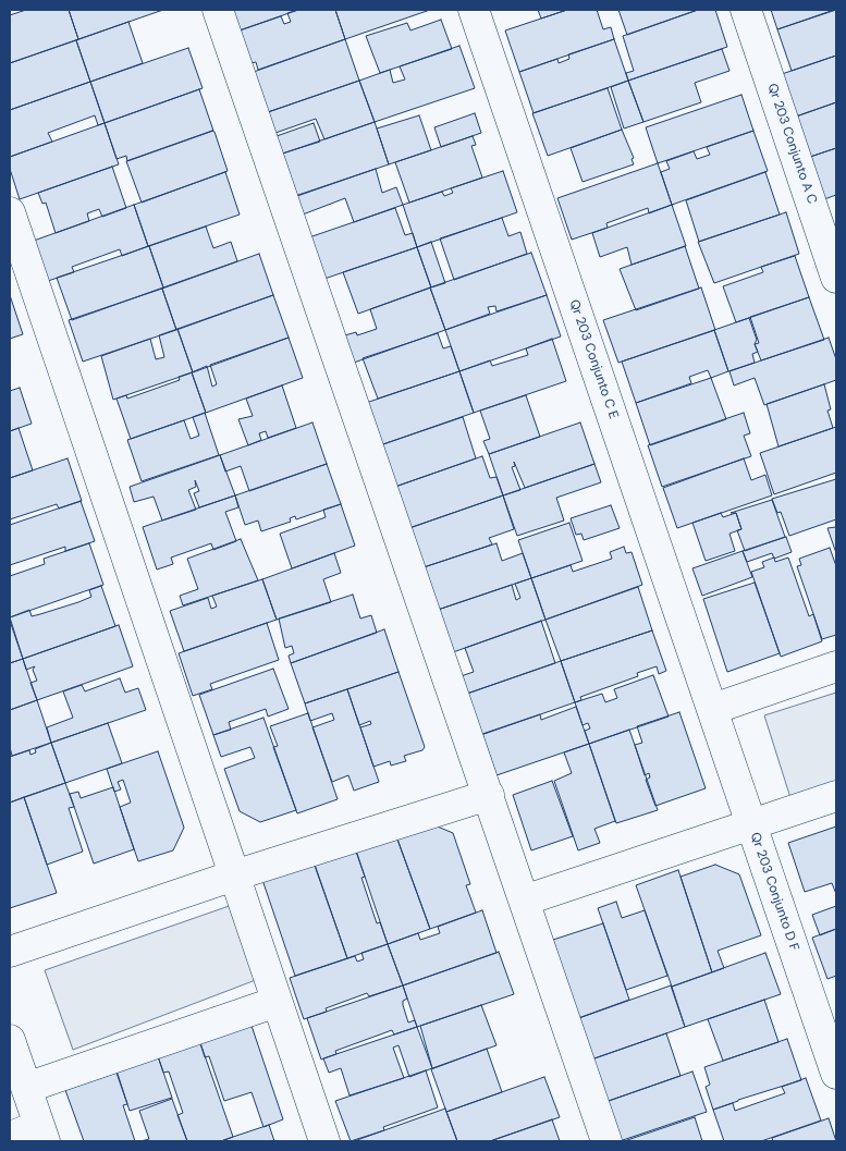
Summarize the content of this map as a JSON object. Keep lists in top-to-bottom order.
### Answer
{
  "streets": {
    "street": ["Qr 203 Conjunto A C", "Qr 203 Conjunto C E", "Qr 203 Conjunto D F"]
  },
  "crossings": [
    ["Qr 203 Conjunto C E", "Qr 203 Conjunto D F"]
  ]
}
